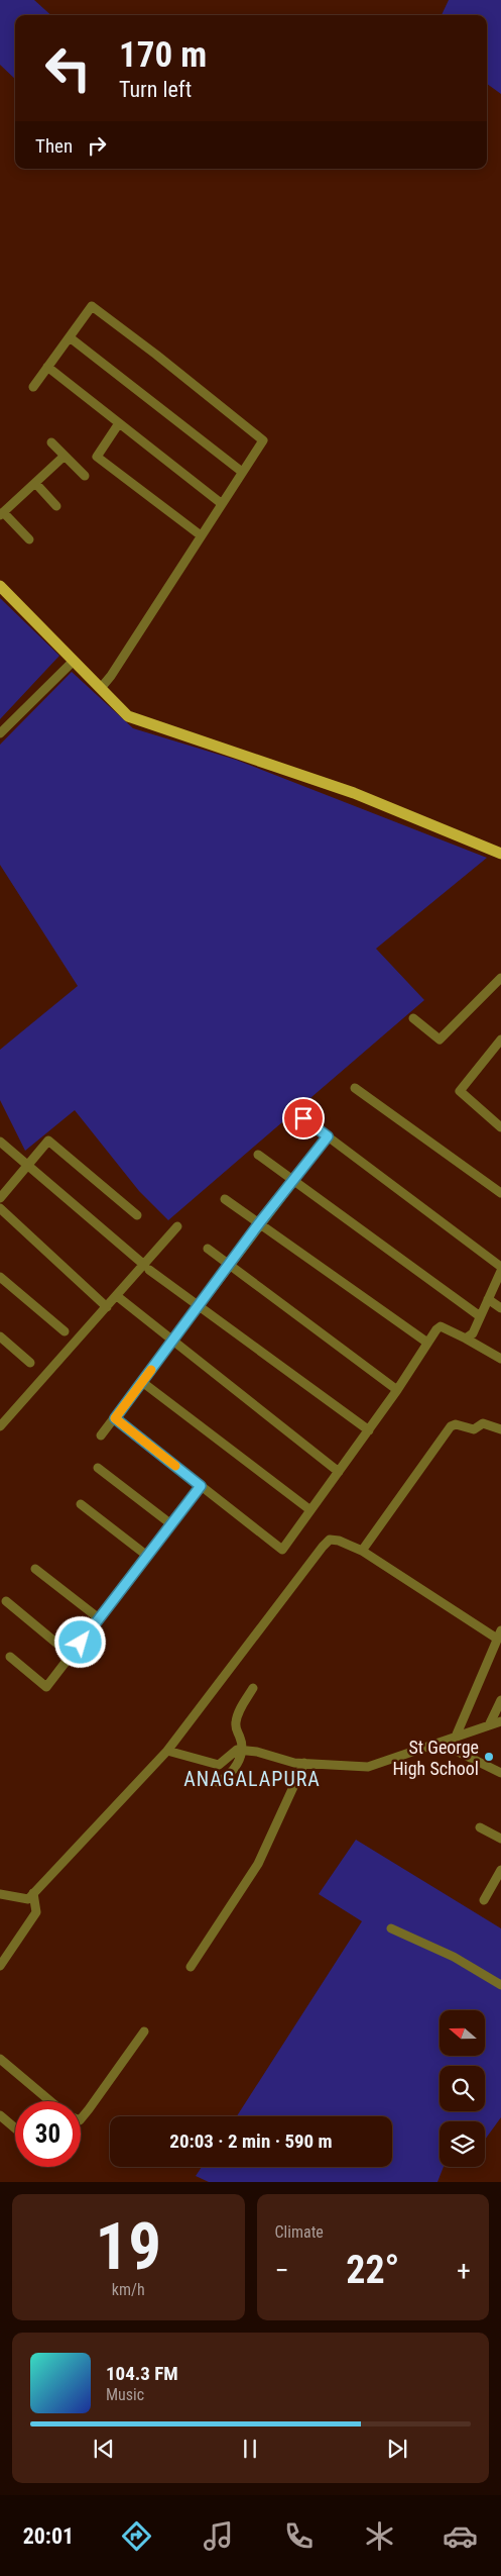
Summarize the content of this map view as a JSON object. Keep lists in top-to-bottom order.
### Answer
{
  "districts": ["ANAGALAPURA"],
  "places": ["St George High School"],
  "north": "left",
  "page": {
    "turn": ["170 m", "Turn left"],
    "then": "Then",
    "limit": "30",
    "trip": "20:03 · 2 min · 590 m",
    "tile": [
      ["19", "km/h"],
      "Climate"
    ],
    "heat": ["−", "22°", "+"],
    "song": ["104.3 FM", "Music"],
    "tabs": "20:01"
  }
}
